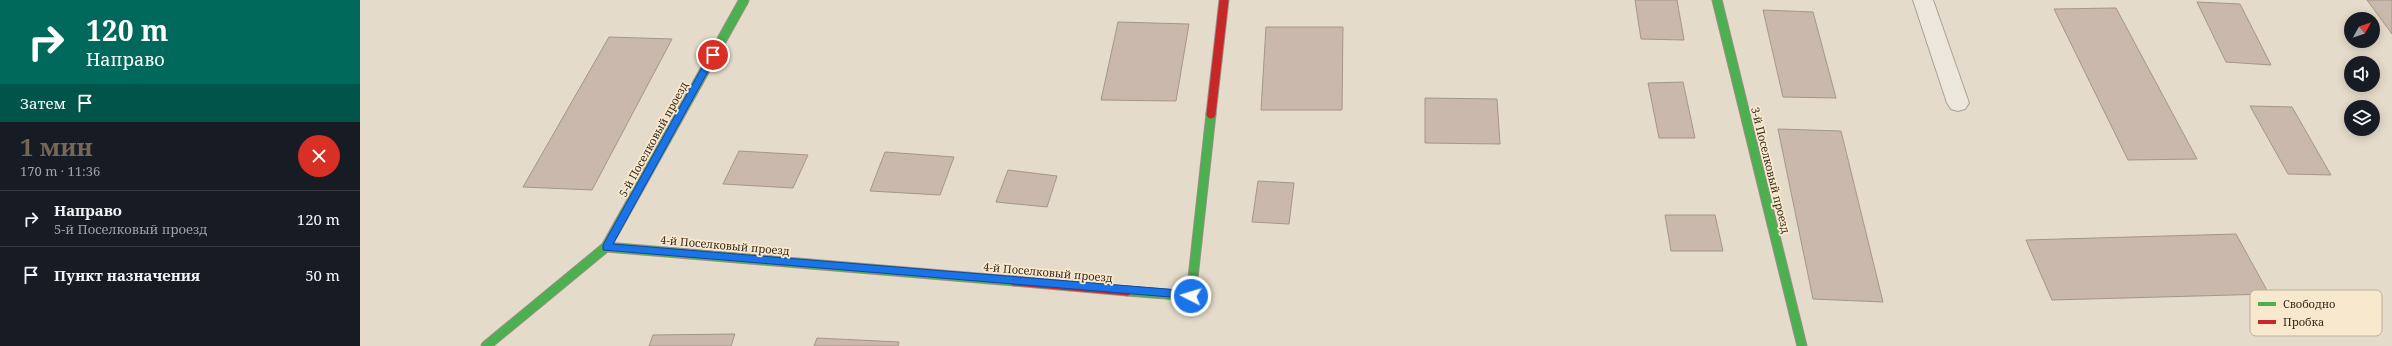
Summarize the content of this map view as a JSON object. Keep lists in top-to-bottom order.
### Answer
{
  "streets": {
    "street": ["5-й Поселковый проезд", "3-й Поселковый проезд", "4-й Поселковый проезд"]
  },
  "crossings": [
    ["5-й Поселковый проезд", "4-й Поселковый проезд"]
  ],
  "legend": ["Свободно", "Пробка"],
  "north": "top right",
  "page": {
    "turn": ["120 m", "Направо"],
    "then": "Затем",
    "heading": ["1 мин", "170 m · 11:36"],
    "list": [
      {
        "name": "Направо",
        "note": "5-й Поселковый проезд",
        "value": "120 m"
      },
      {
        "name": "Пункт назначения",
        "value": "50 m"
      }
    ]
  }
}
